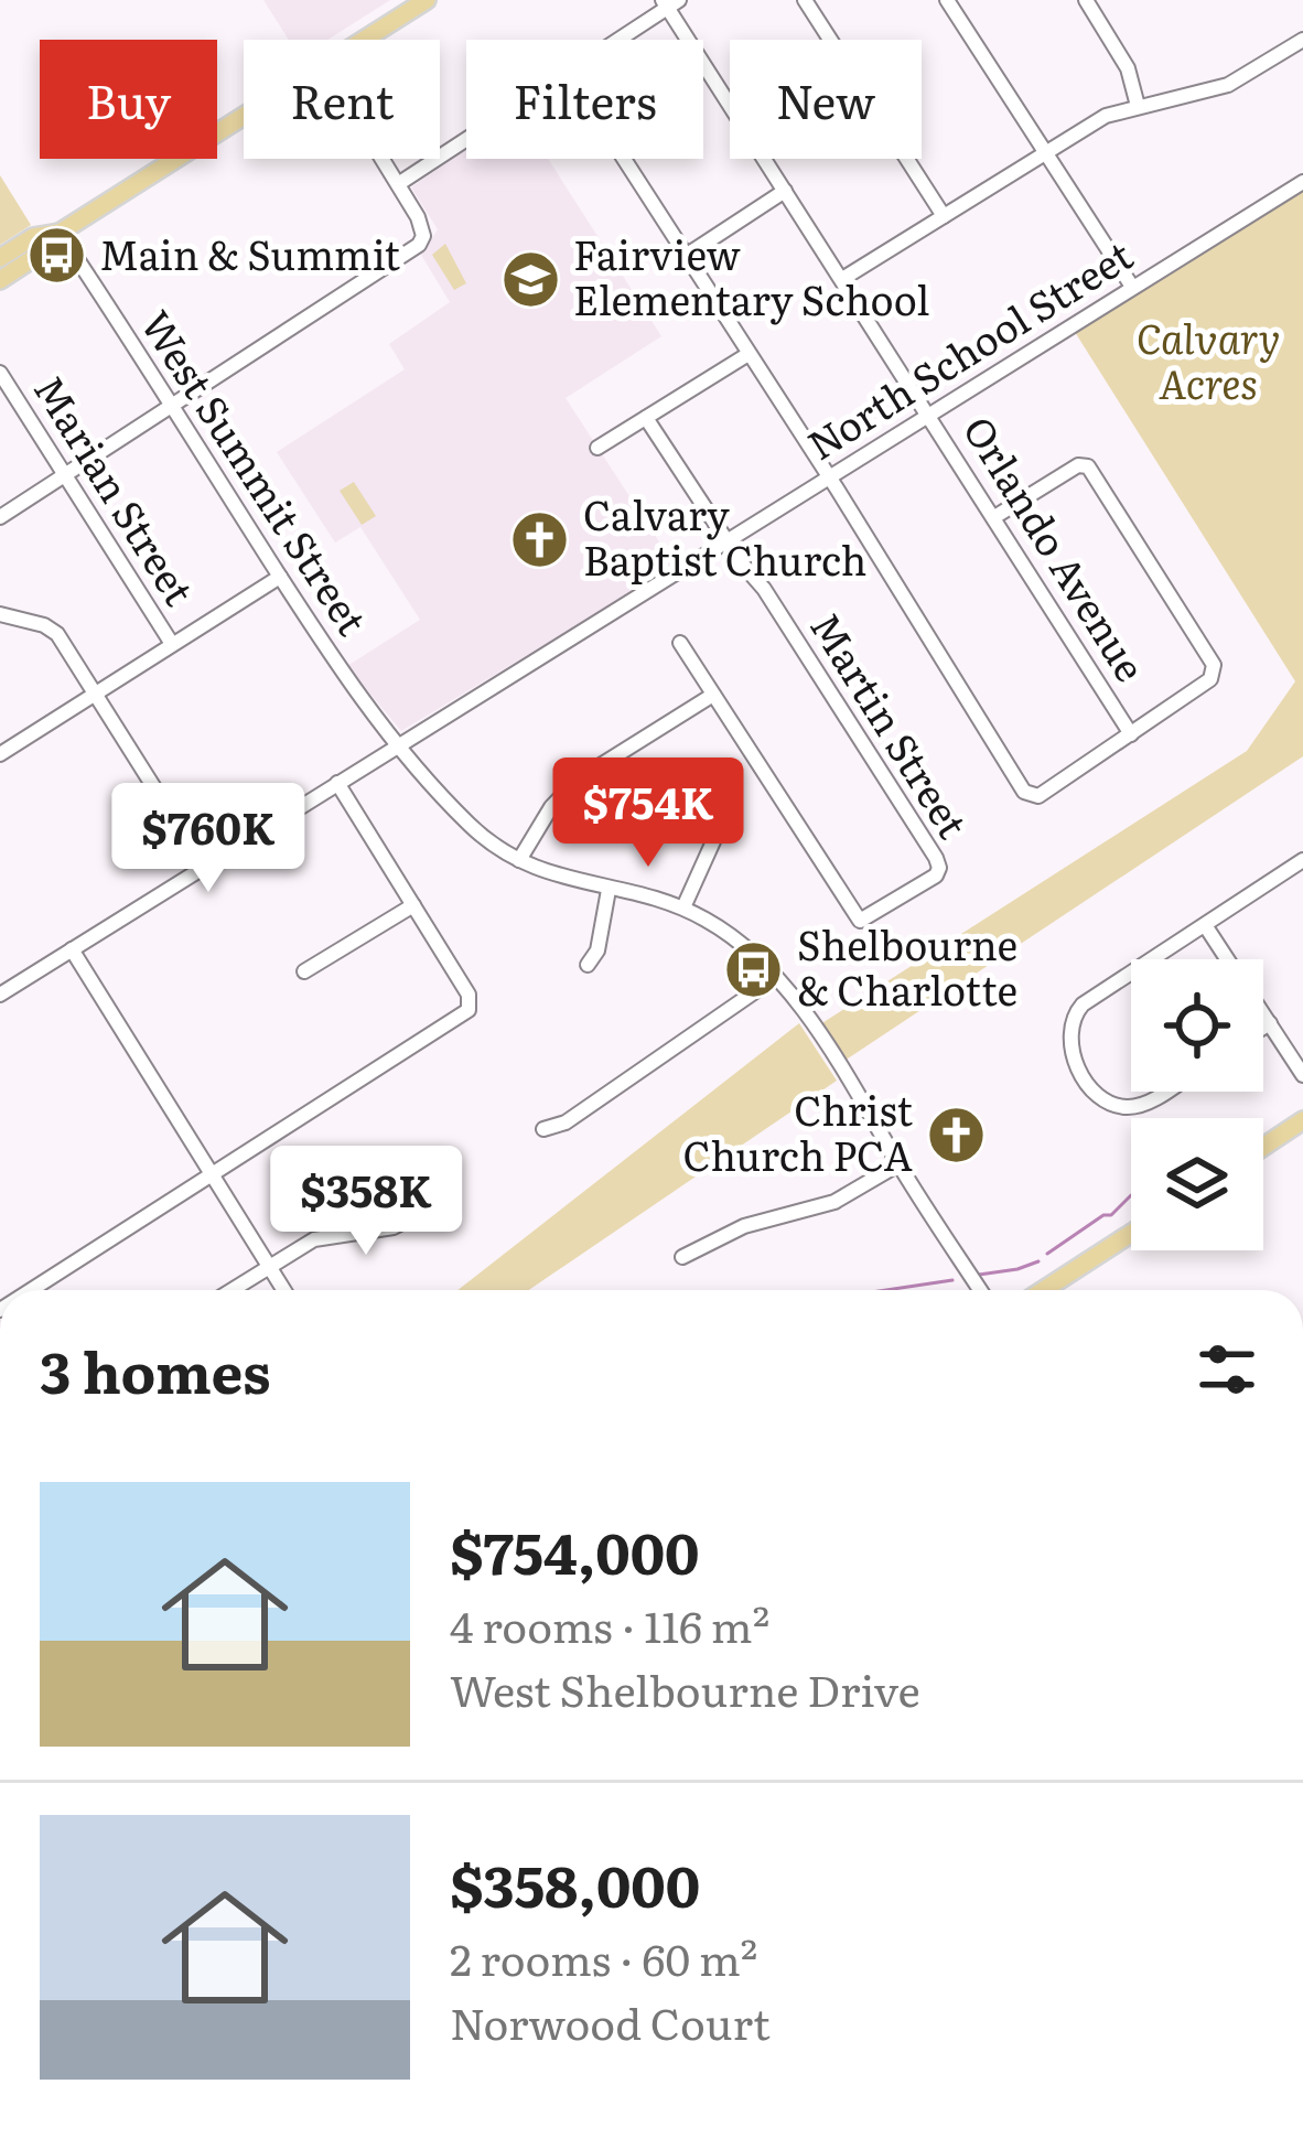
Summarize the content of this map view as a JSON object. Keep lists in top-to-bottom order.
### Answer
{
  "streets": {
    "street": [
      "North School Street",
      "West Summit Street",
      "Marian Street",
      "Orlando Avenue",
      "Martin Street"
    ]
  },
  "crossings": [
    ["North School Street", "West Summit Street"],
    ["North School Street", "Orlando Avenue"],
    ["North School Street", "Martin Street"]
  ],
  "parks": ["Calvary Acres"],
  "places": {
    "bus stop": ["Main & Summit", "Shelbourne & Charlotte"],
    "school or university": ["Fairview Elementary School"],
    "church": ["Calvary Baptist Church", "Christ Church PCA"]
  },
  "page": {
    "chip": [
      "Buy",
      "Rent",
      "Filters",
      "New"
    ],
    "price": ["$754K", "$760K", "$358K"],
    "heading": "3 homes",
    "list": [
      {
        "name": "$754,000",
        "note": "4 rooms · 116 m² · West Shelbourne Drive"
      },
      {
        "name": "$358,000",
        "note": "2 rooms · 60 m² · Norwood Court"
      }
    ]
  }
}
